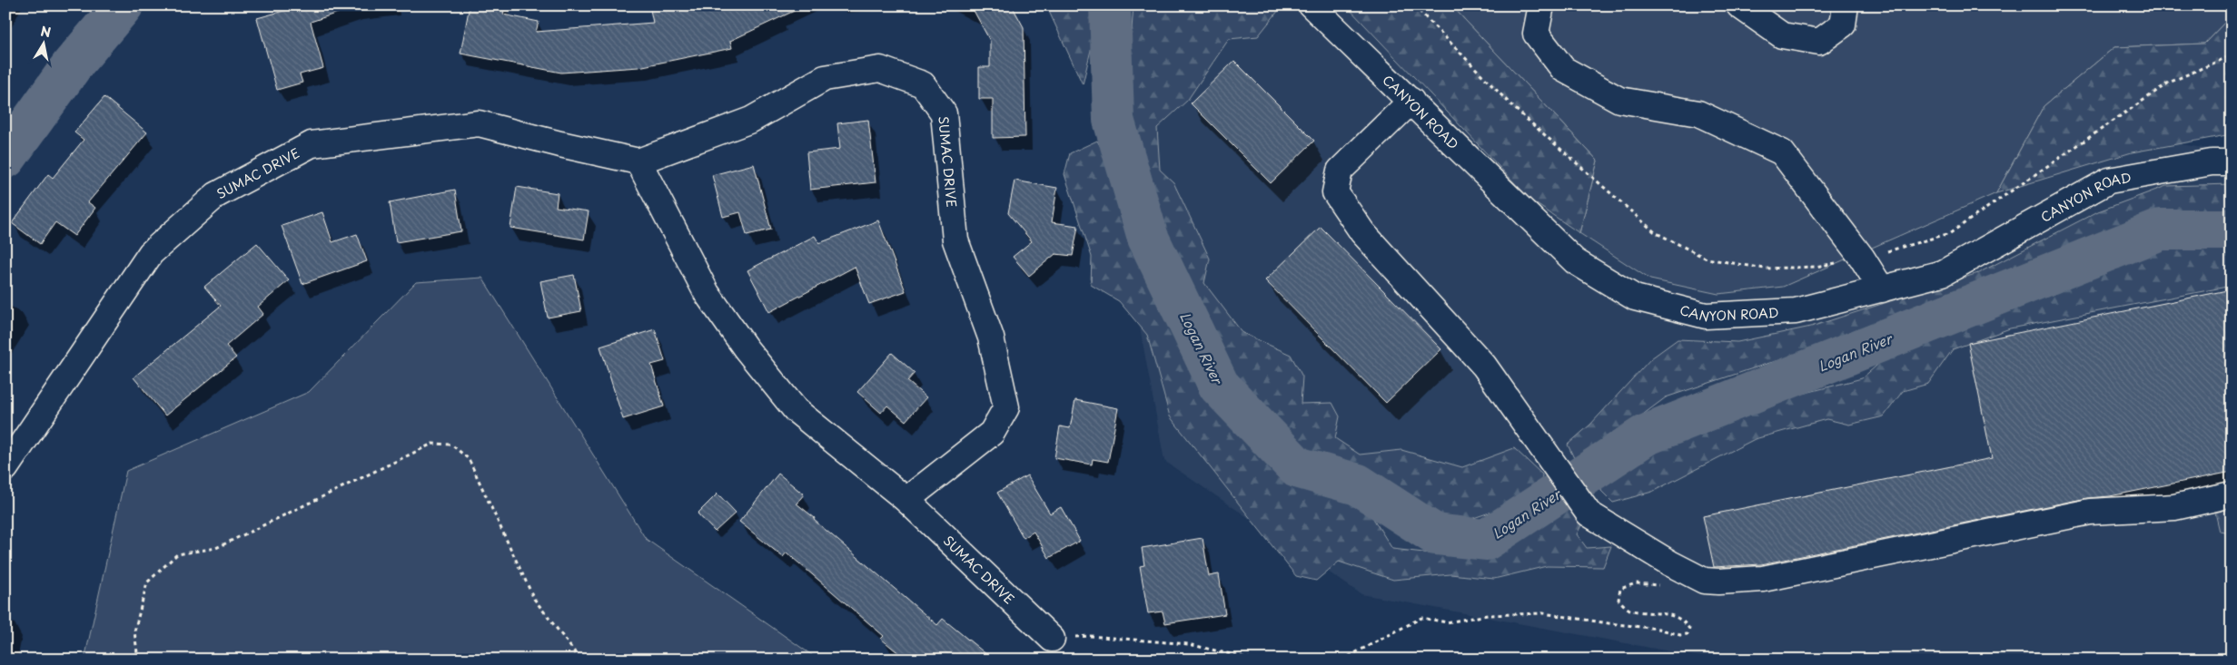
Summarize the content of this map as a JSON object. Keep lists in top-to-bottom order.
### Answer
{
  "streets": {
    "street": ["CANYON ROAD", "SUMAC DRIVE"]
  },
  "water": ["Logan River"],
  "north": "top"
}
